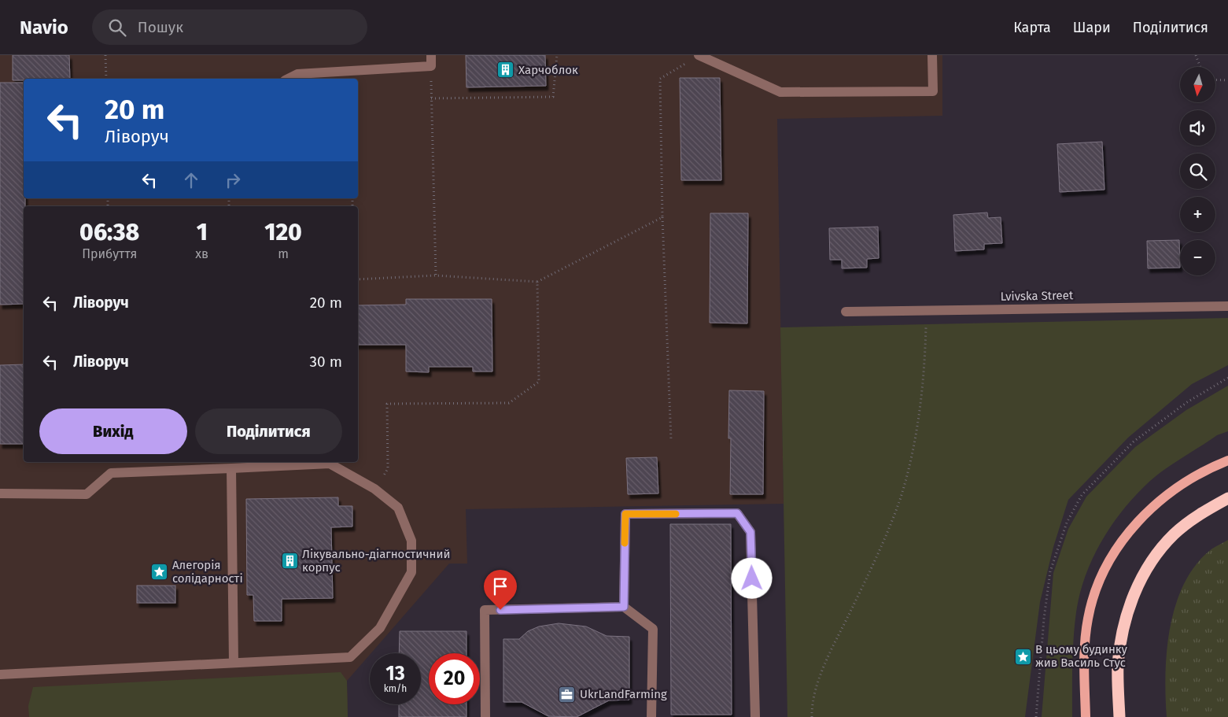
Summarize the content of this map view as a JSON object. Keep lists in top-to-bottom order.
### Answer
{
  "streets": {
    "lane": ["Lvivska Street"]
  },
  "places": {
    "building": ["Харчоблок", "Лікувально-діагностичний корпус"],
    "place": ["Алегорія солідарності", "В цьому будинку жив Василь Стус"],
    "office": ["UkrLandFarming"]
  },
  "north": "bottom",
  "page": {
    "header": "Navio",
    "search": "Пошук",
    "nav": ["Карта", "Шари", "Поділитися"],
    "map_buttons": ["+", "−"],
    "turn": ["20 m", "Ліворуч"],
    "eta": [
      "06:38",
      "Прибуття",
      "1",
      "хв",
      "120",
      "m"
    ],
    "list": [
      {
        "name": "Ліворуч",
        "value": "20 m"
      },
      {
        "name": "Ліворуч",
        "value": "30 m"
      }
    ],
    "buttons": ["Вихід", "Поділитися"],
    "speed": "13 km/h",
    "limit": "20"
  }
}
